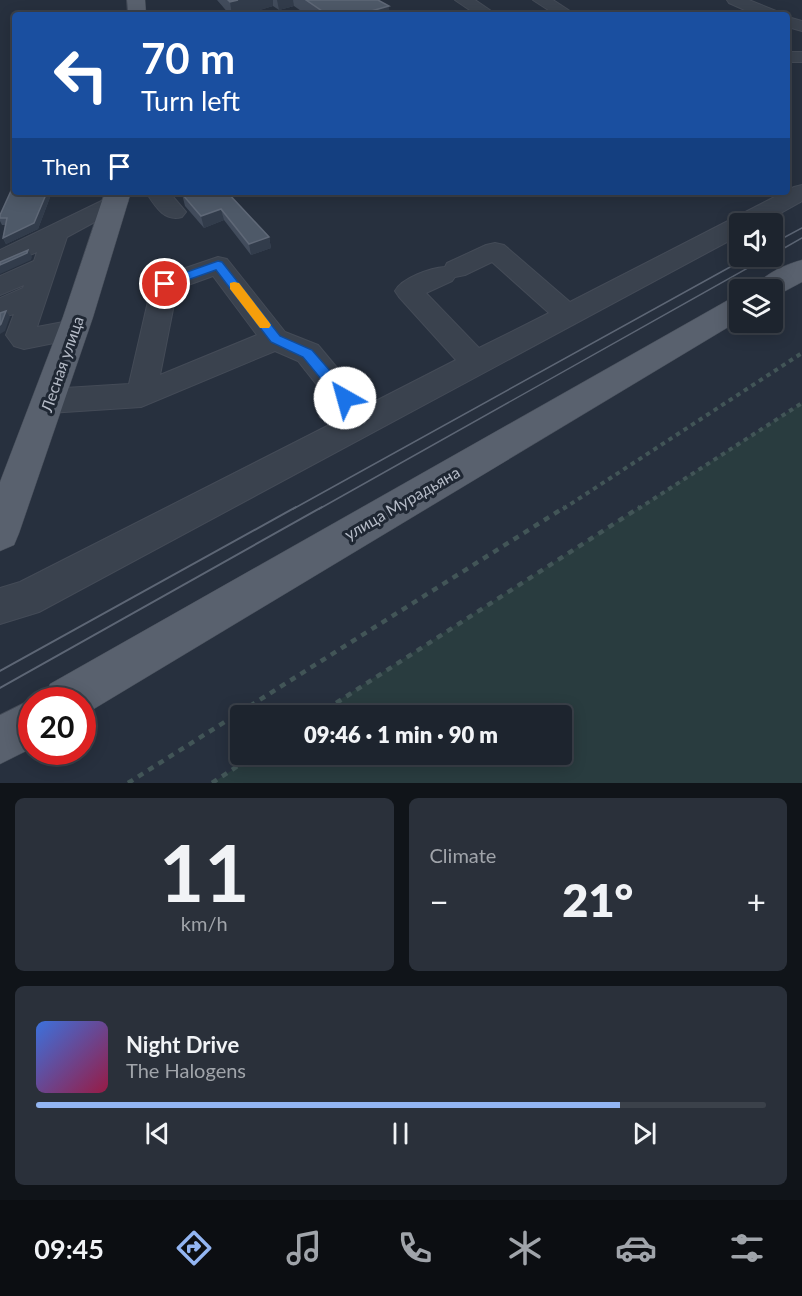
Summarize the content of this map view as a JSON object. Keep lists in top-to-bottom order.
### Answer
{
  "streets": {
    "main road": ["Лесная улица", "улица Мурадьяна"]
  },
  "page": {
    "turn": ["70 m", "Turn left"],
    "then": "Then",
    "limit": "20",
    "trip": "09:46 · 1 min · 90 m",
    "tile": [
      ["11", "km/h"],
      "Climate"
    ],
    "heat": ["−", "21°", "+"],
    "song": ["Night Drive", "The Halogens"],
    "tabs": "09:45"
  }
}
